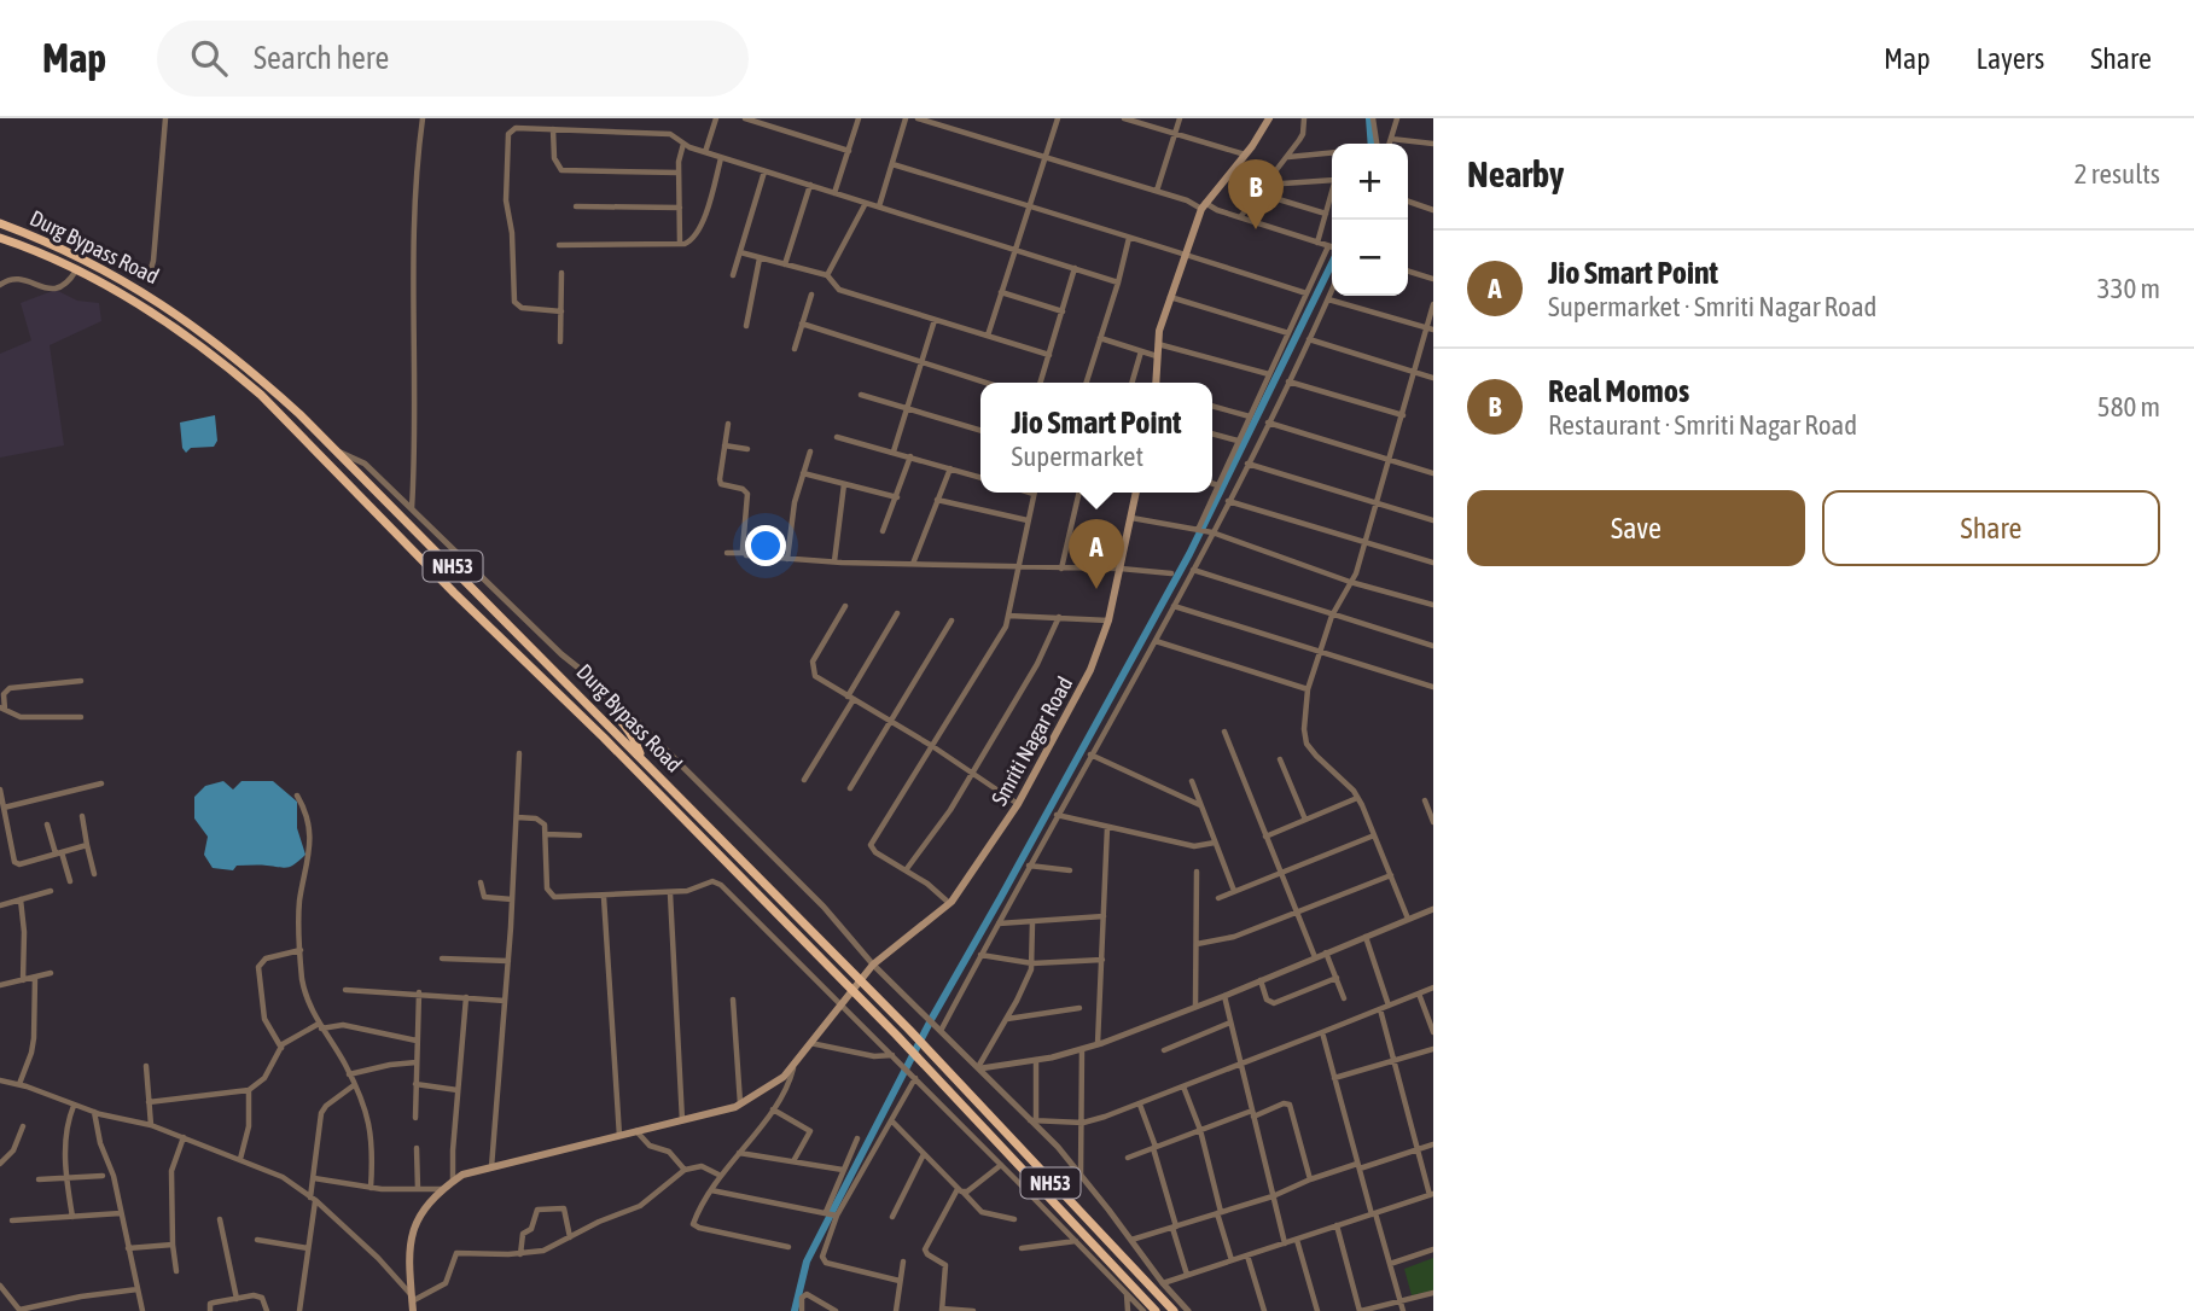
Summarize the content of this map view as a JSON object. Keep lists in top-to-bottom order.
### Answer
{
  "streets": {
    "highway": ["Durg Bypass Road", "NH53"],
    "main road": ["Smriti Nagar Road"]
  },
  "page": {
    "header": "Map",
    "search": "Search here",
    "nav": ["Map", "Layers", "Share"],
    "heading": ["Nearby", "2 results"],
    "map_buttons": ["+", "−"],
    "pins": ["B", "A"],
    "list": [
      {
        "mark": "A",
        "name": "Jio Smart Point",
        "note": "Supermarket · Smriti Nagar Road",
        "value": "330 m"
      },
      {
        "mark": "B",
        "name": "Real Momos",
        "note": "Restaurant · Smriti Nagar Road",
        "value": "580 m"
      }
    ],
    "popup": ["Jio Smart Point", "Supermarket"],
    "buttons": ["Save", "Share"]
  }
}
